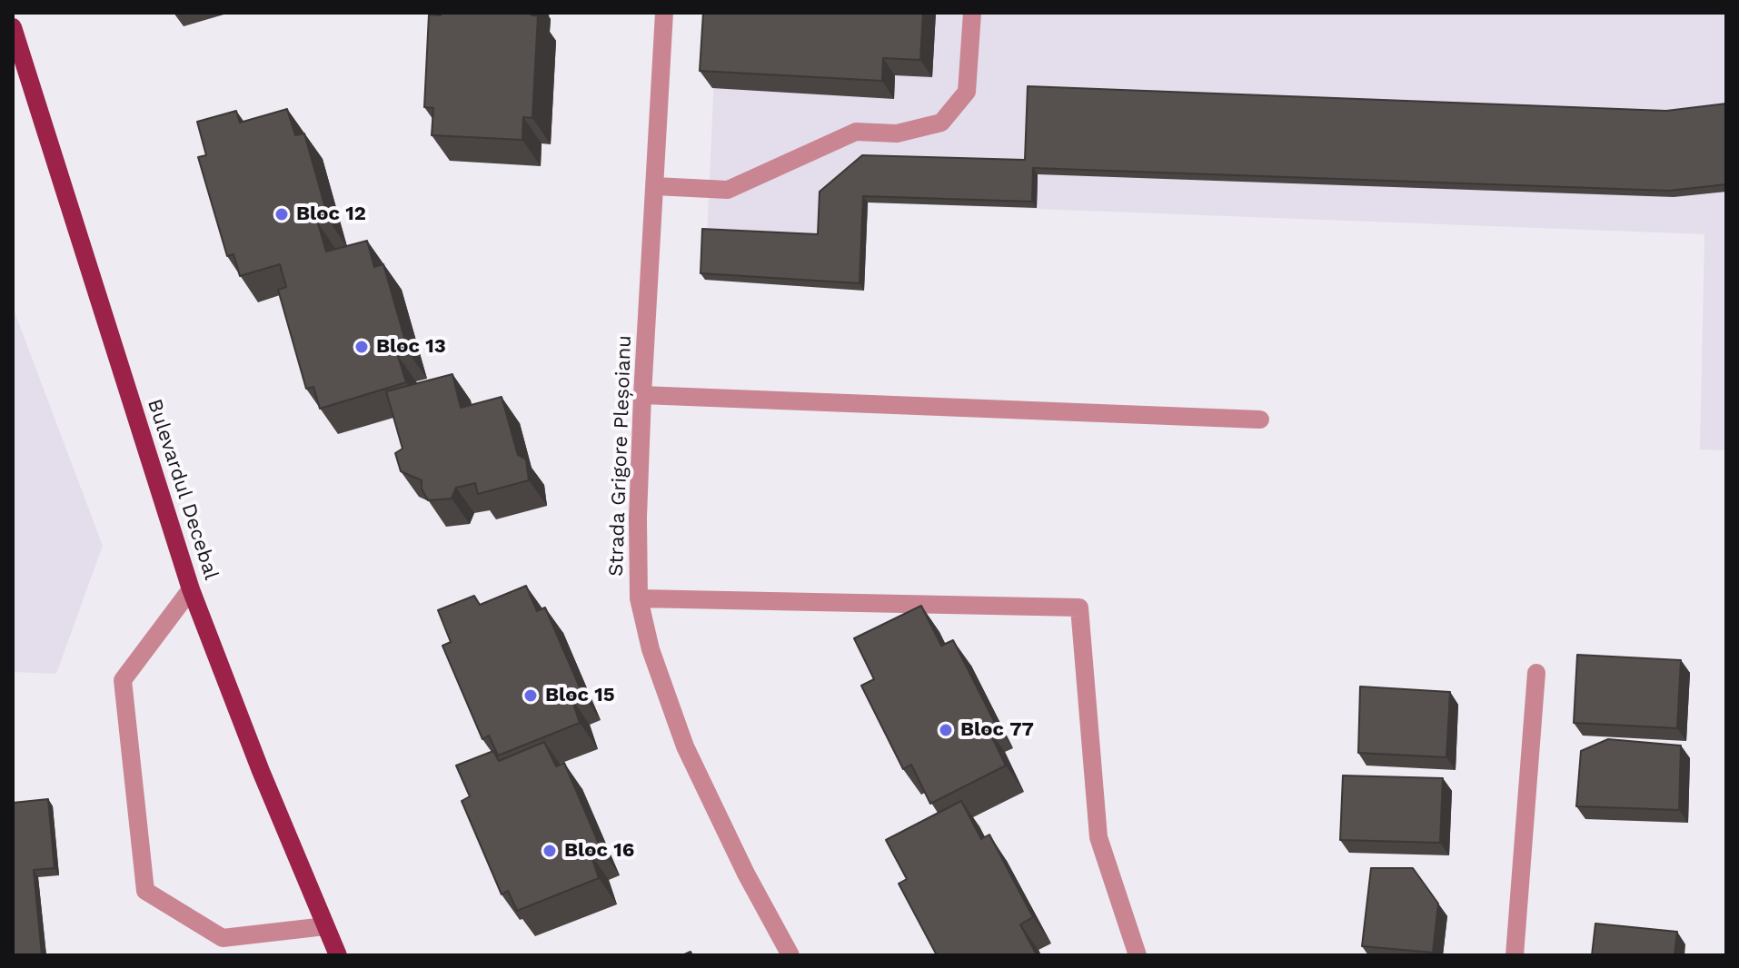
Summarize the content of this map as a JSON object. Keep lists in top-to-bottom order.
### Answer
{
  "streets": {
    "main road": ["Bulevardul Decebal"],
    "street": ["Strada Grigore Pleșoianu"]
  },
  "places": [
    "Bloc 12",
    "Bloc 13",
    "Bloc 15",
    "Bloc 77",
    "Bloc 16"
  ]
}
